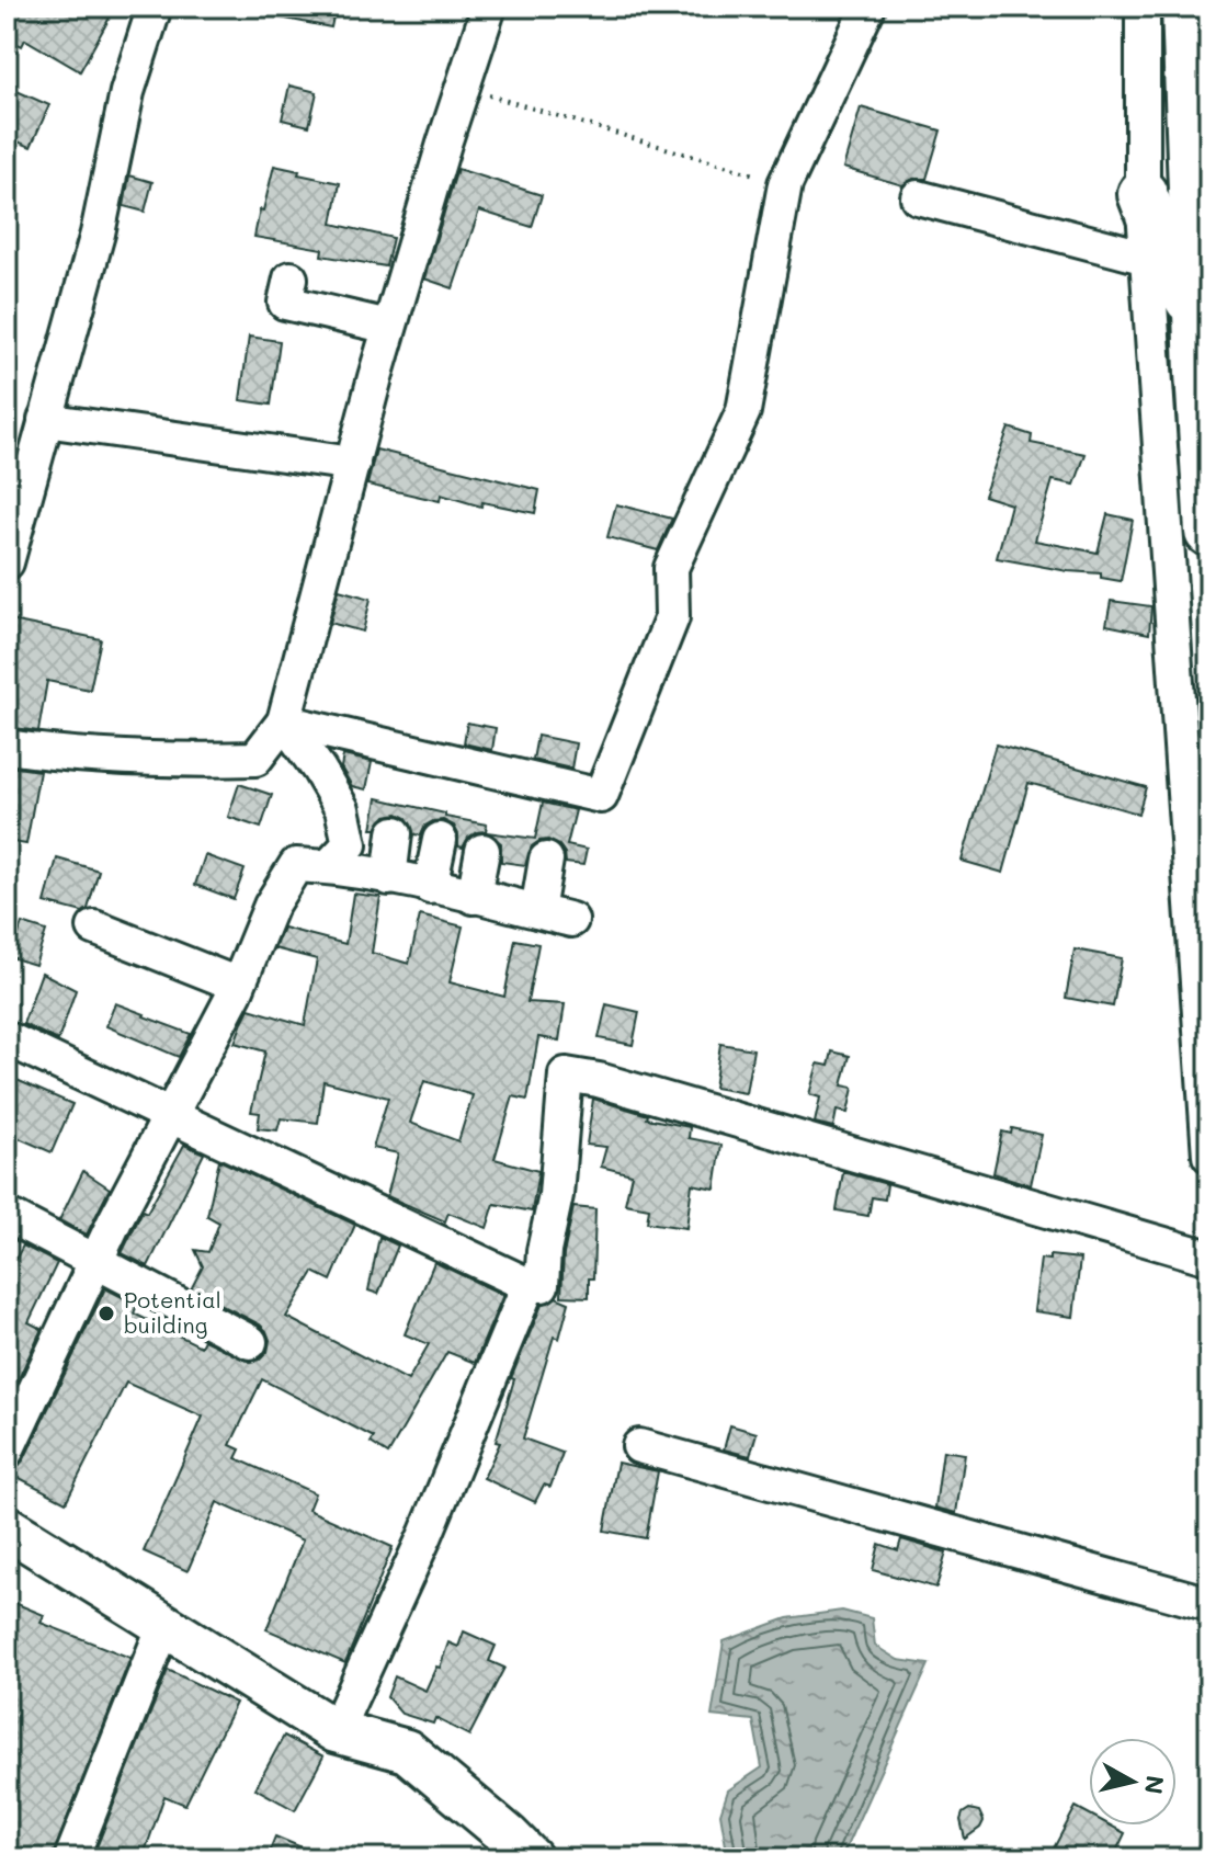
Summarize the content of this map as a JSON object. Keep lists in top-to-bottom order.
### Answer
{
  "places": ["Potential building"],
  "north": "right"
}
